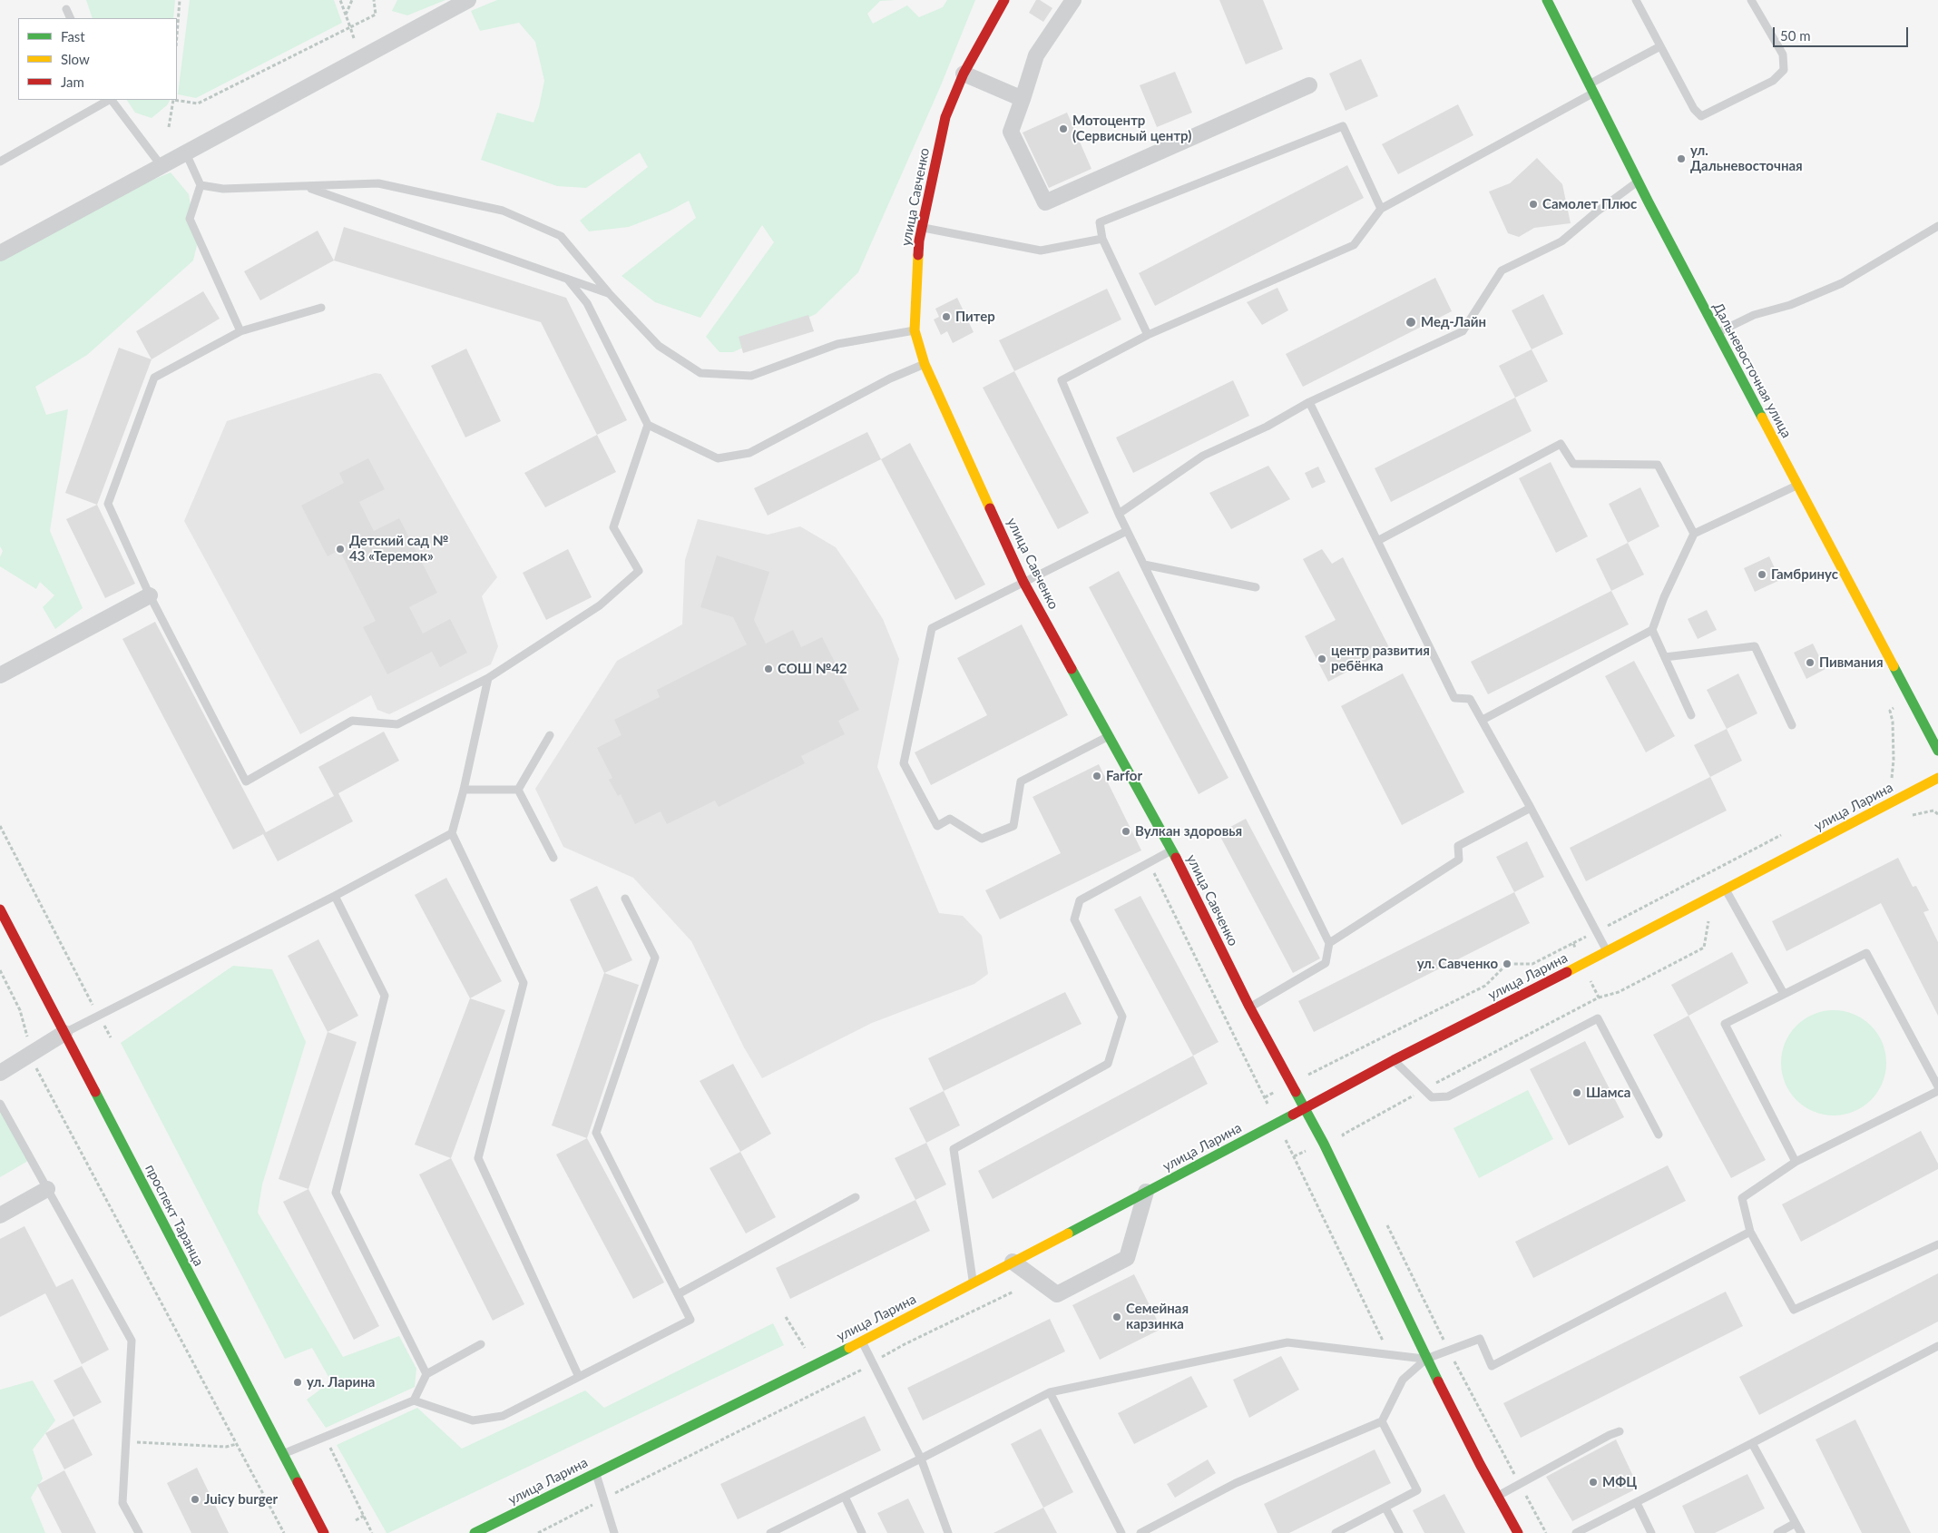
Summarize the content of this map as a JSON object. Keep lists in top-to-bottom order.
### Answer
{
  "streets": {
    "main road": [
      "улица Савченко",
      "Дальневосточная улица",
      "улица Ларина",
      "проспект Таранца"
    ]
  },
  "crossings": [
    ["улица Савченко", "улица Ларина"]
  ],
  "places": [
    "Мотоцентр (Сервисный центр)",
    "ул. Дальневосточная",
    "Самолет Плюс",
    "Питер",
    "Мед-Лайн",
    "Детский сад № 43 «Теремок»",
    "Гамбринус",
    "центр развития ребёнка",
    "Пивмания",
    "СОШ №42",
    "Farfor",
    "Вулкан здоровья",
    "ул. Савченко",
    "Шамса",
    "Семейная карзинка",
    "ул. Ларина",
    "МФЦ",
    "Juicy burger"
  ],
  "legend": ["Fast", "Slow", "Jam"],
  "scale_bar": "50 m"
}
